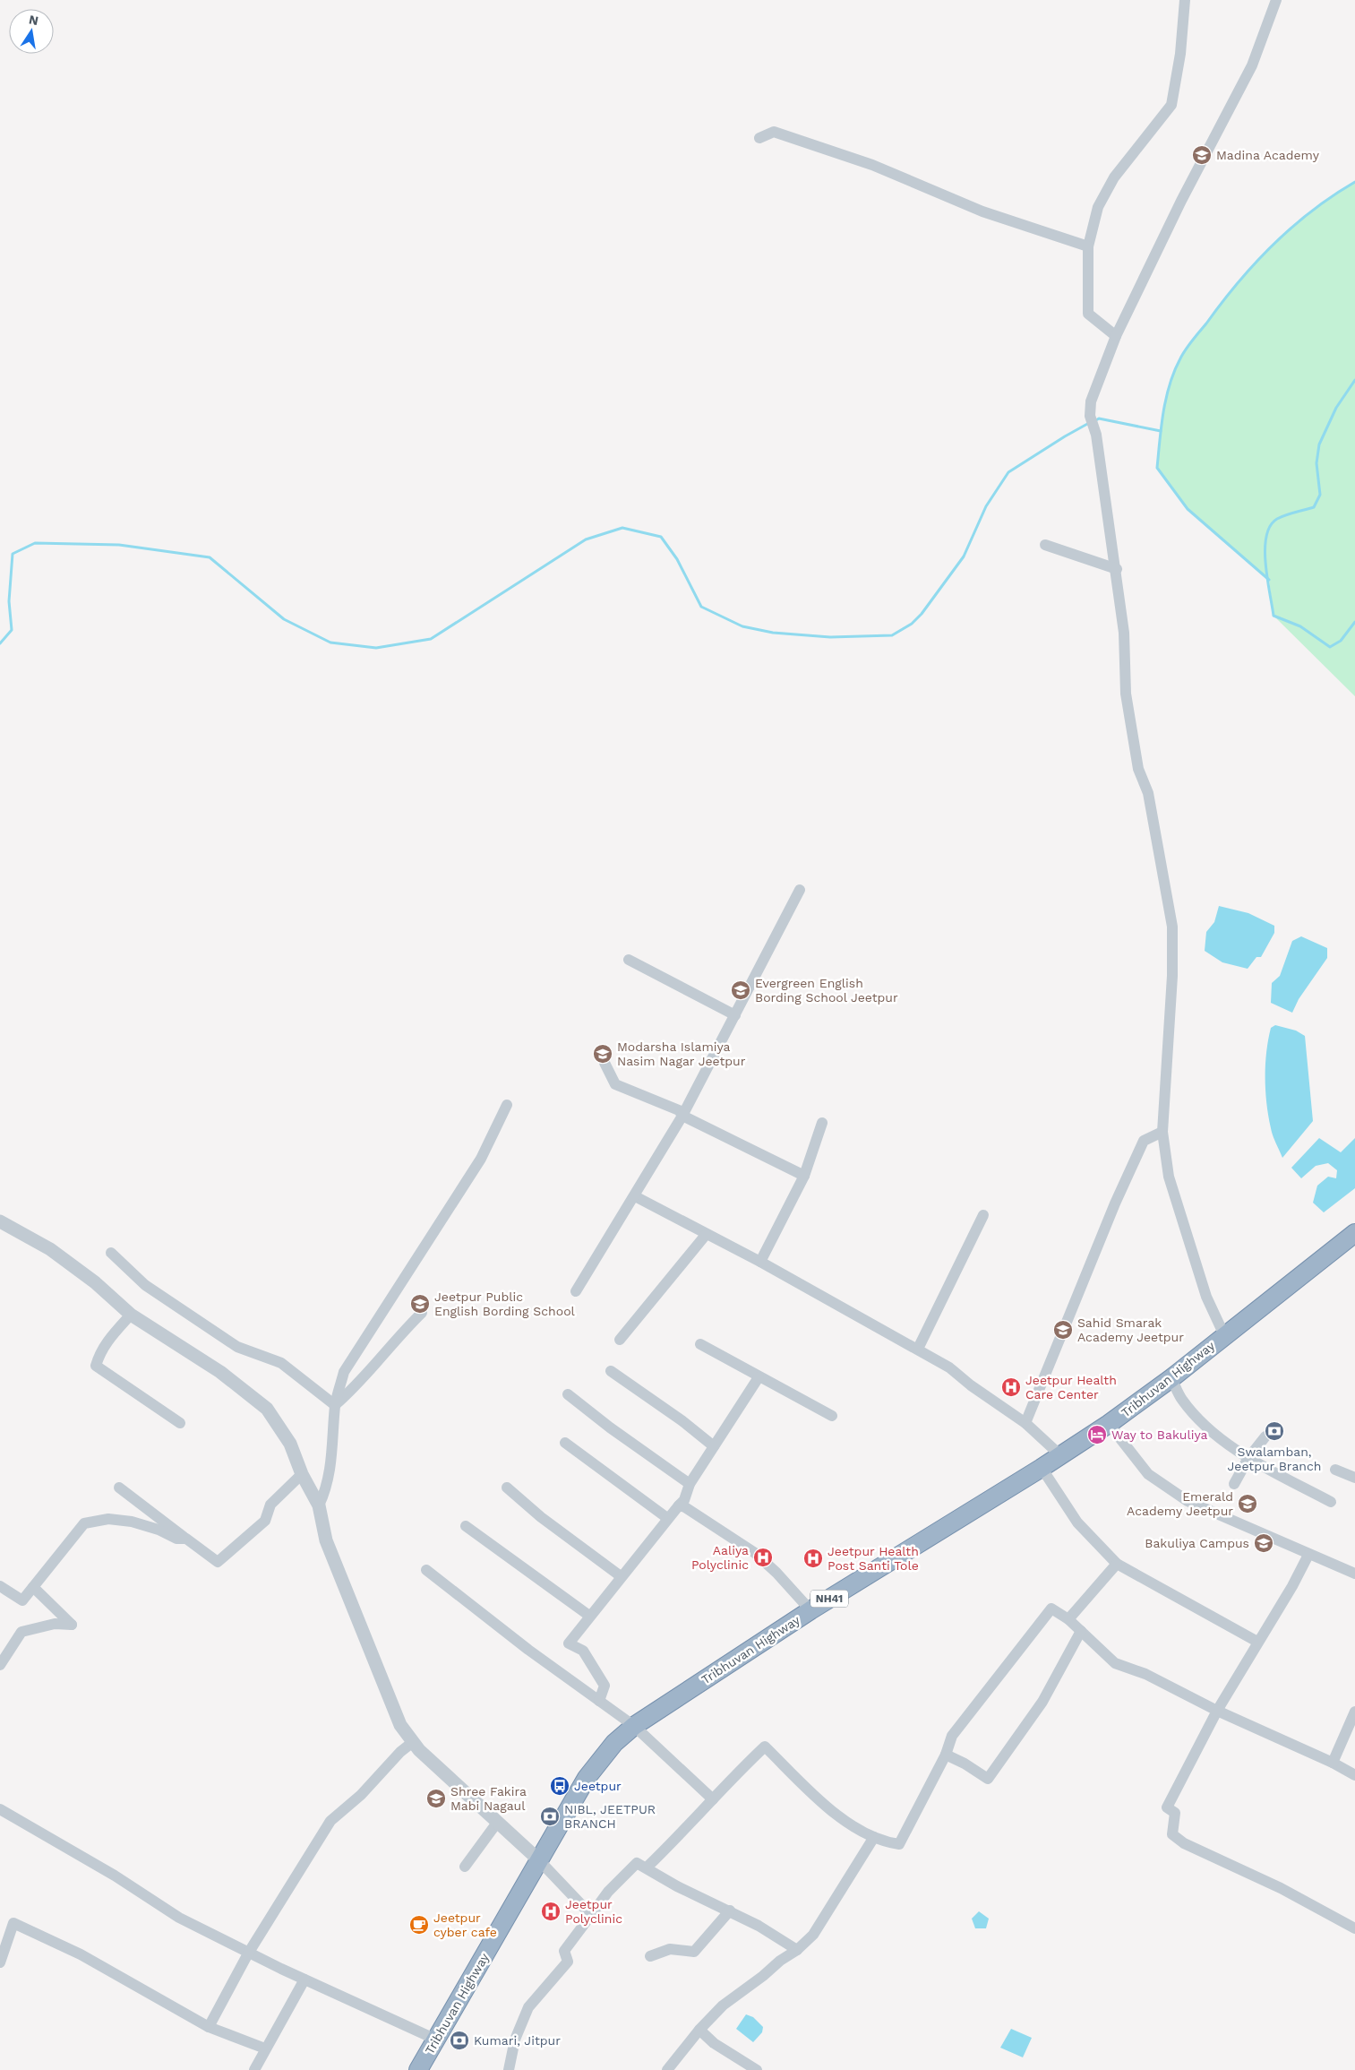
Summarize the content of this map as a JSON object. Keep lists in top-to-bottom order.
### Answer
{
  "streets": {
    "highway": ["Tribhuvan Highway", "NH41"]
  },
  "places": {
    "school or university": [
      "Madina Academy",
      "Evergreen English Bording School Jeetpur",
      "Modarsha Islamiya Nasim Nagar Jeetpur",
      "Jeetpur Public English Bording School",
      "Sahid Smarak Academy Jeetpur",
      "Emerald Academy Jeetpur",
      "Bakuliya Campus",
      "Shree Fakira Mabi Nagaul"
    ],
    "hospital": [
      "Jeetpur Health Care Center",
      "Aaliya Polyclinic",
      "Jeetpur Health Post Santi Tole",
      "Jeetpur Polyclinic"
    ],
    "bank": ["Swalamban, Jeetpur Branch", "NIBL, JEETPUR BRANCH", "Kumari, Jitpur"],
    "hotel": ["Way to Bakuliya"],
    "bus stop": ["Jeetpur"],
    "cafe": ["Jeetpur cyber cafe"]
  },
  "north": "top"
}
